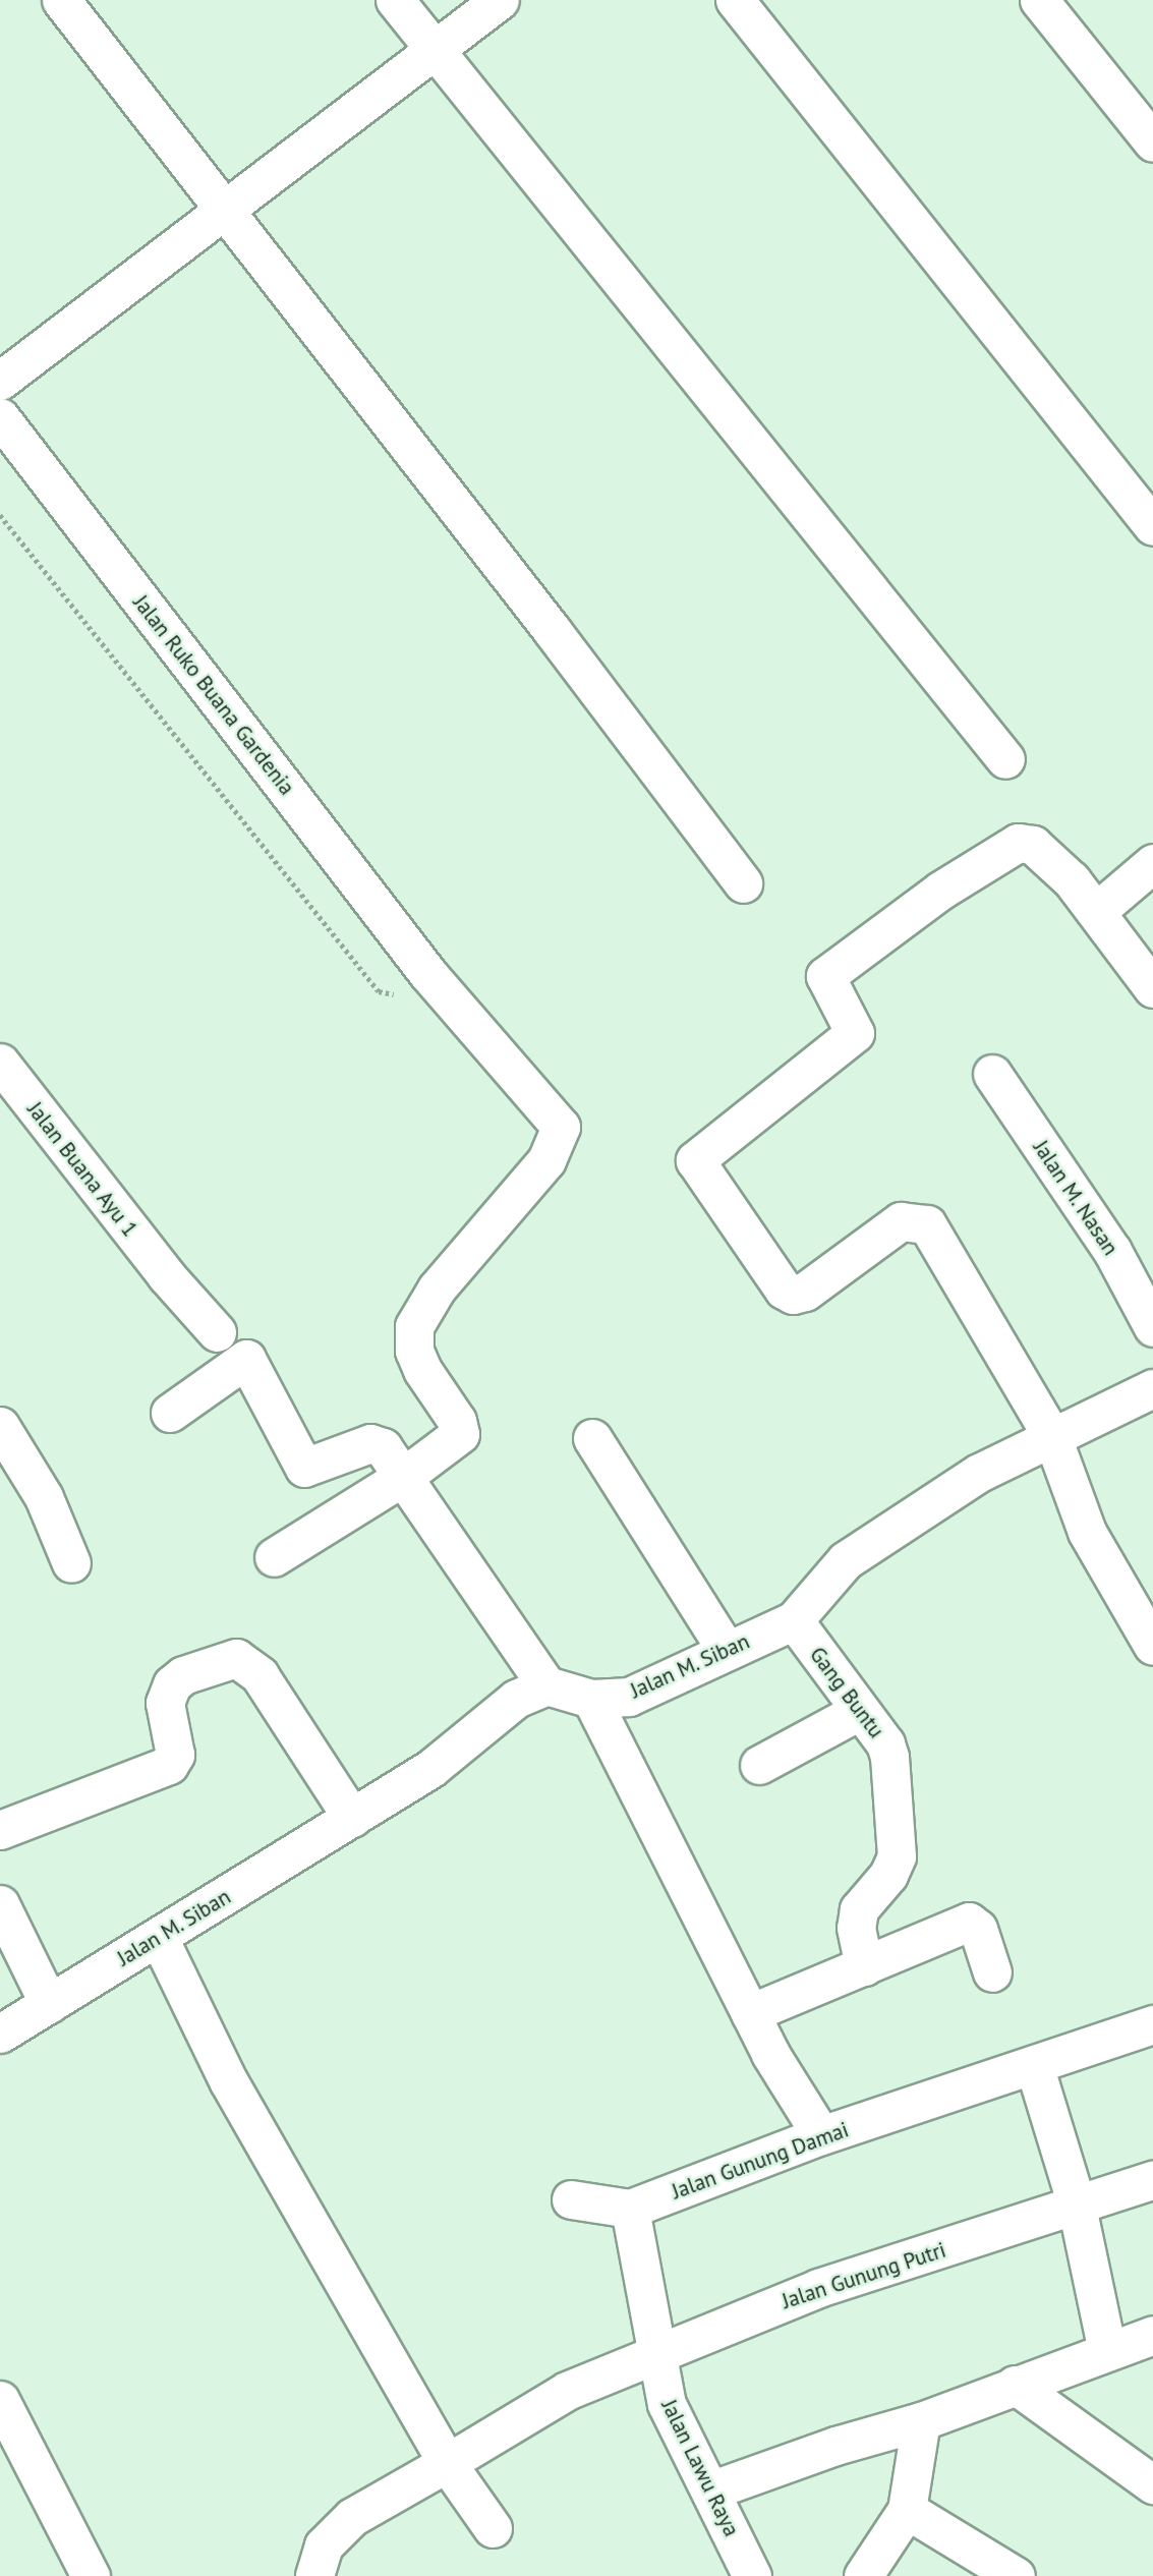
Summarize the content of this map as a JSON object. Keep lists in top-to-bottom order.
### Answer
{
  "streets": {
    "street": [
      "Jalan Ruko Buana Gardenia",
      "Jalan Buana Ayu 1",
      "Jalan M. Nasan",
      "Jalan M. Siban",
      "Gang Buntu",
      "Jalan Gunung Damai",
      "Jalan Gunung Putri",
      "Jalan Lawu Raya"
    ]
  },
  "crossings": [
    ["Jalan M. Siban", "Gang Buntu"],
    ["Jalan Gunung Putri", "Jalan Lawu Raya"]
  ]
}
